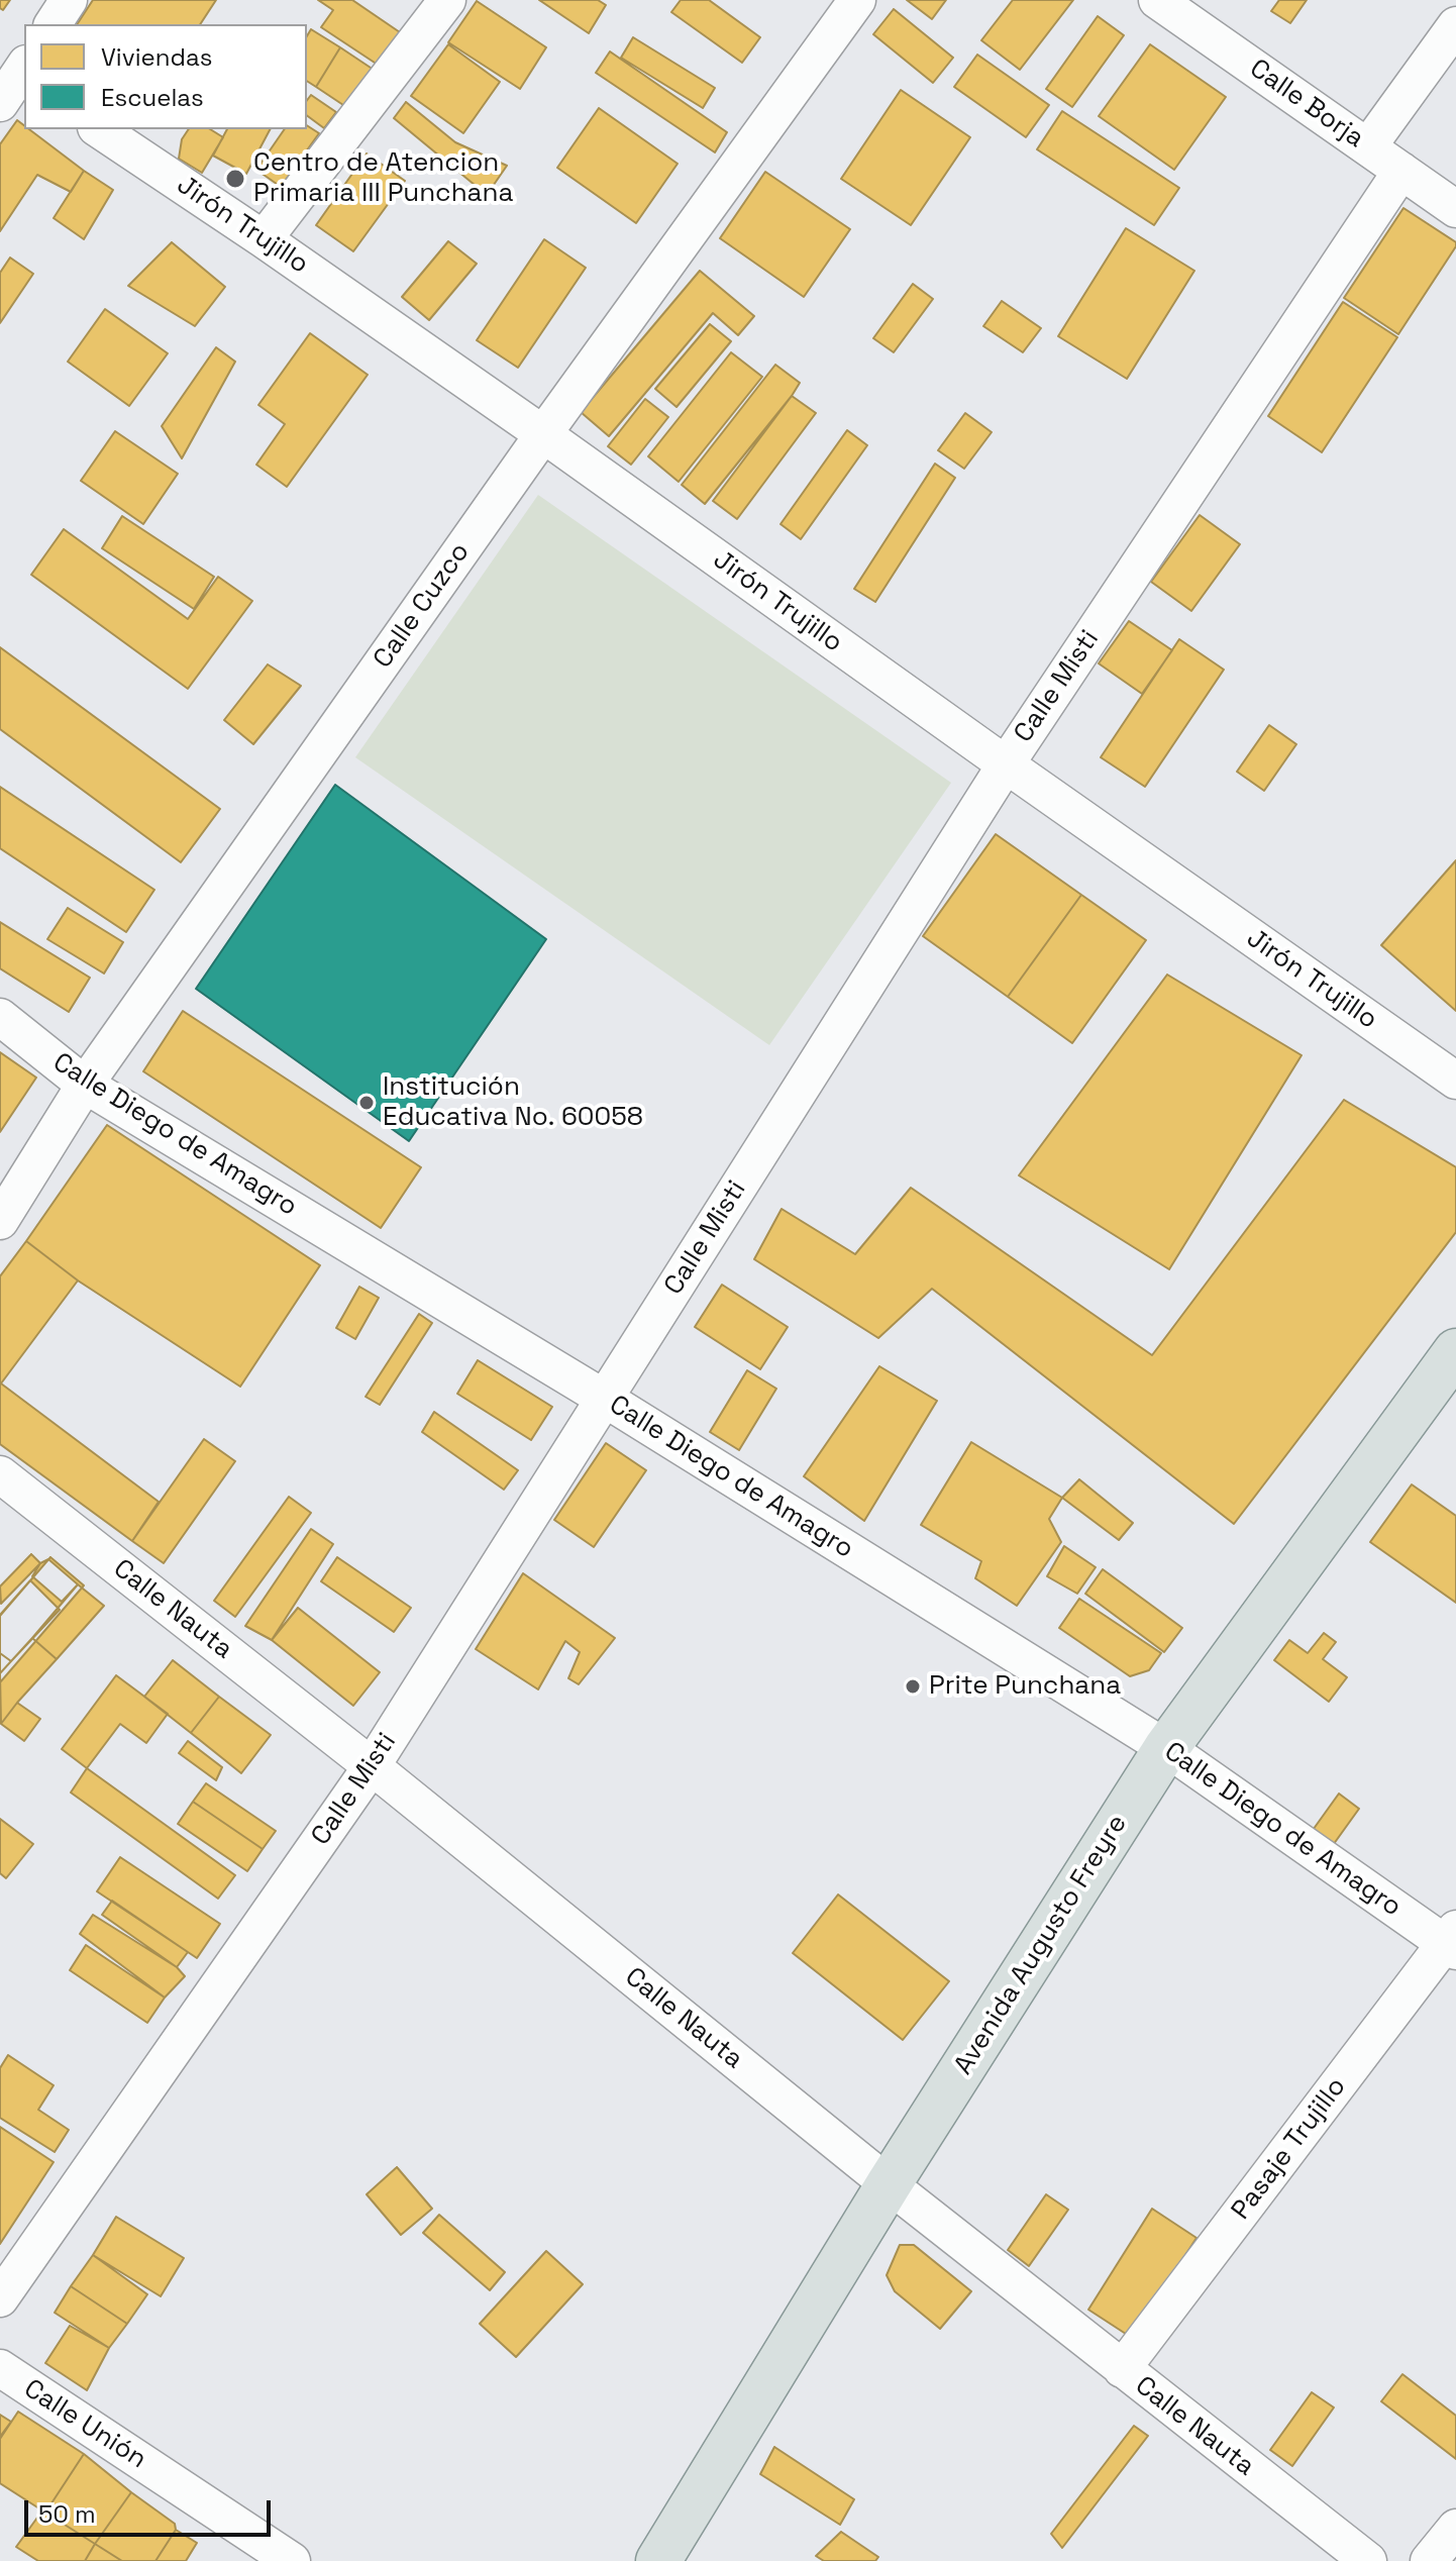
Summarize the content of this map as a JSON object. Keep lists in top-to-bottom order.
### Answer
{
  "streets": {
    "main road": ["Avenida Augusto Freyre"],
    "street": [
      "Calle Borja",
      "Jirón Trujillo",
      "Calle Cuzco",
      "Calle Misti",
      "Calle Diego de Amagro",
      "Calle Nauta",
      "Pasaje Trujillo",
      "Calle Unión"
    ]
  },
  "crossings": [
    ["Calle Borja", "Calle Misti"],
    ["Jirón Trujillo", "Calle Cuzco"],
    ["Jirón Trujillo", "Calle Misti"],
    ["Calle Cuzco", "Calle Diego de Amagro"],
    ["Calle Misti", "Calle Diego de Amagro"],
    ["Calle Misti", "Calle Nauta"],
    ["Calle Diego de Amagro", "Avenida Augusto Freyre"],
    ["Calle Diego de Amagro", "Pasaje Trujillo"],
    ["Calle Nauta", "Avenida Augusto Freyre"],
    ["Calle Nauta", "Pasaje Trujillo"]
  ],
  "places": ["Centro de Atencion Primaria III Punchana", "Institución Educativa No. 60058", "Prite Punchana"],
  "legend": ["Viviendas", "Escuelas"],
  "scale_bar": "50 m"
}
